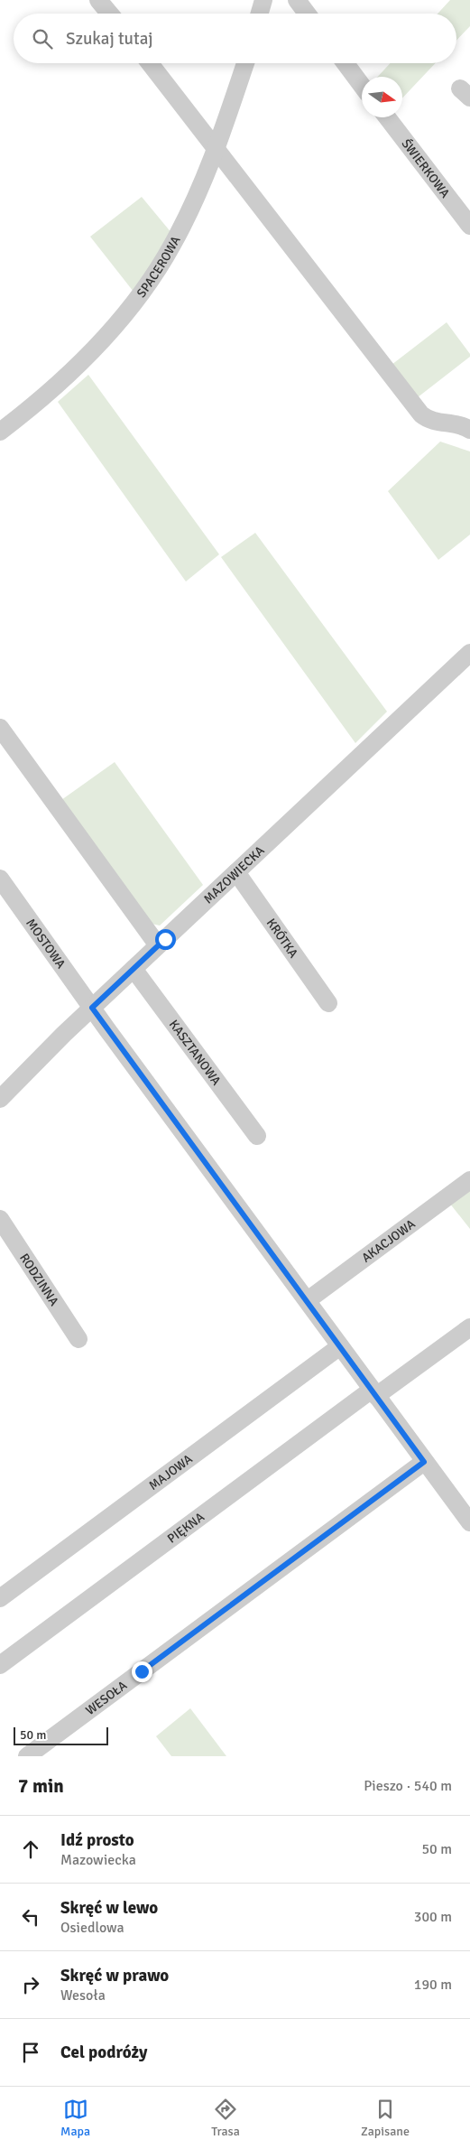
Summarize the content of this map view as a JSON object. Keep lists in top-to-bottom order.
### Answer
{
  "streets": {
    "street": [
      "ŚWIERKOWA",
      "SPACEROWA",
      "MAZOWIECKA",
      "KRÓTKA",
      "MOSTOWA",
      "KASZTANOWA",
      "AKACJOWA",
      "RODZINNA",
      "MAJOWA",
      "PIĘKNA",
      "WESOŁA"
    ]
  },
  "crossings": [
    ["MAZOWIECKA", "KRÓTKA"],
    ["MAZOWIECKA", "MOSTOWA"],
    ["MAZOWIECKA", "KASZTANOWA"],
    ["MOSTOWA", "AKACJOWA"],
    ["MOSTOWA", "MAJOWA"],
    ["MOSTOWA", "PIĘKNA"],
    ["MOSTOWA", "WESOŁA"]
  ],
  "scale_bar": "50 m",
  "north": "right",
  "page": {
    "search": "Szukaj tutaj",
    "scale": "50 m",
    "heading": ["7 min", "Pieszo · 540 m"],
    "list": [
      ["Idź prosto", "Mazowiecka", "50 m"],
      ["Skręć w lewo", "Osiedlowa", "300 m"],
      ["Skręć w prawo", "Wesoła", "190 m"],
      "Cel podróży"
    ],
    "nav": ["Mapa", "Trasa", "Zapisane"]
  }
}
